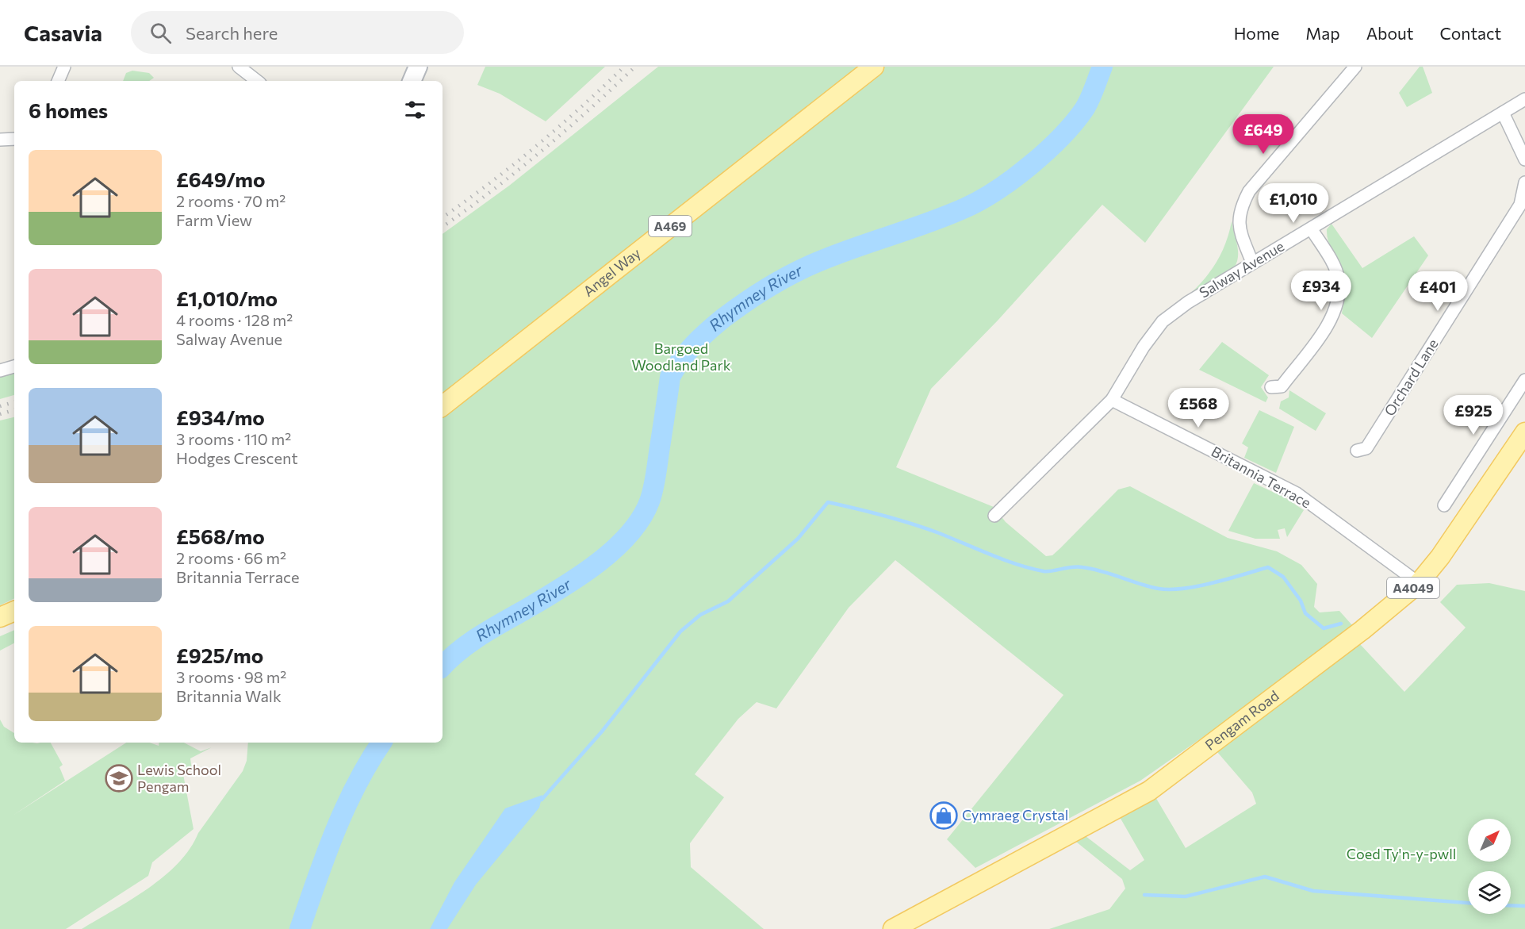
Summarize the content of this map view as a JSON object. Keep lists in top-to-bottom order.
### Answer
{
  "streets": {
    "main road": [
      "A469",
      "Angel Way",
      "A4049",
      "Pengam Road"
    ],
    "street": ["Salway Avenue", "Orchard Lane", "Britannia Terrace"]
  },
  "crossings": [
    ["Salway Avenue", "Britannia Terrace"],
    ["Britannia Terrace", "Pengam Road"]
  ],
  "water": ["Rhymney River"],
  "parks": ["Bargoed Woodland Park", "Coed Ty'n-y-pwll"],
  "places": {
    "school or university": ["Lewis School Pengam"],
    "shop": ["Cymraeg Crystal"]
  },
  "north": "top right",
  "page": {
    "header": "Casavia",
    "search": "Search here",
    "nav": [
      "Home",
      "Map",
      "About",
      "Contact"
    ],
    "heading": "6 homes",
    "price": [
      "£649",
      "£1,010",
      "£934",
      "£401",
      "£568",
      "£925"
    ],
    "list": [
      {
        "name": "£649/mo",
        "note": "2 rooms · 70 m² · Farm View"
      },
      {
        "name": "£1,010/mo",
        "note": "4 rooms · 128 m² · Salway Avenue"
      },
      {
        "name": "£934/mo",
        "note": "3 rooms · 110 m² · Hodges Crescent"
      },
      {
        "name": "£568/mo",
        "note": "2 rooms · 66 m² · Britannia Terrace"
      },
      {
        "name": "£925/mo",
        "note": "3 rooms · 98 m² · Britannia Walk"
      }
    ]
  }
}
